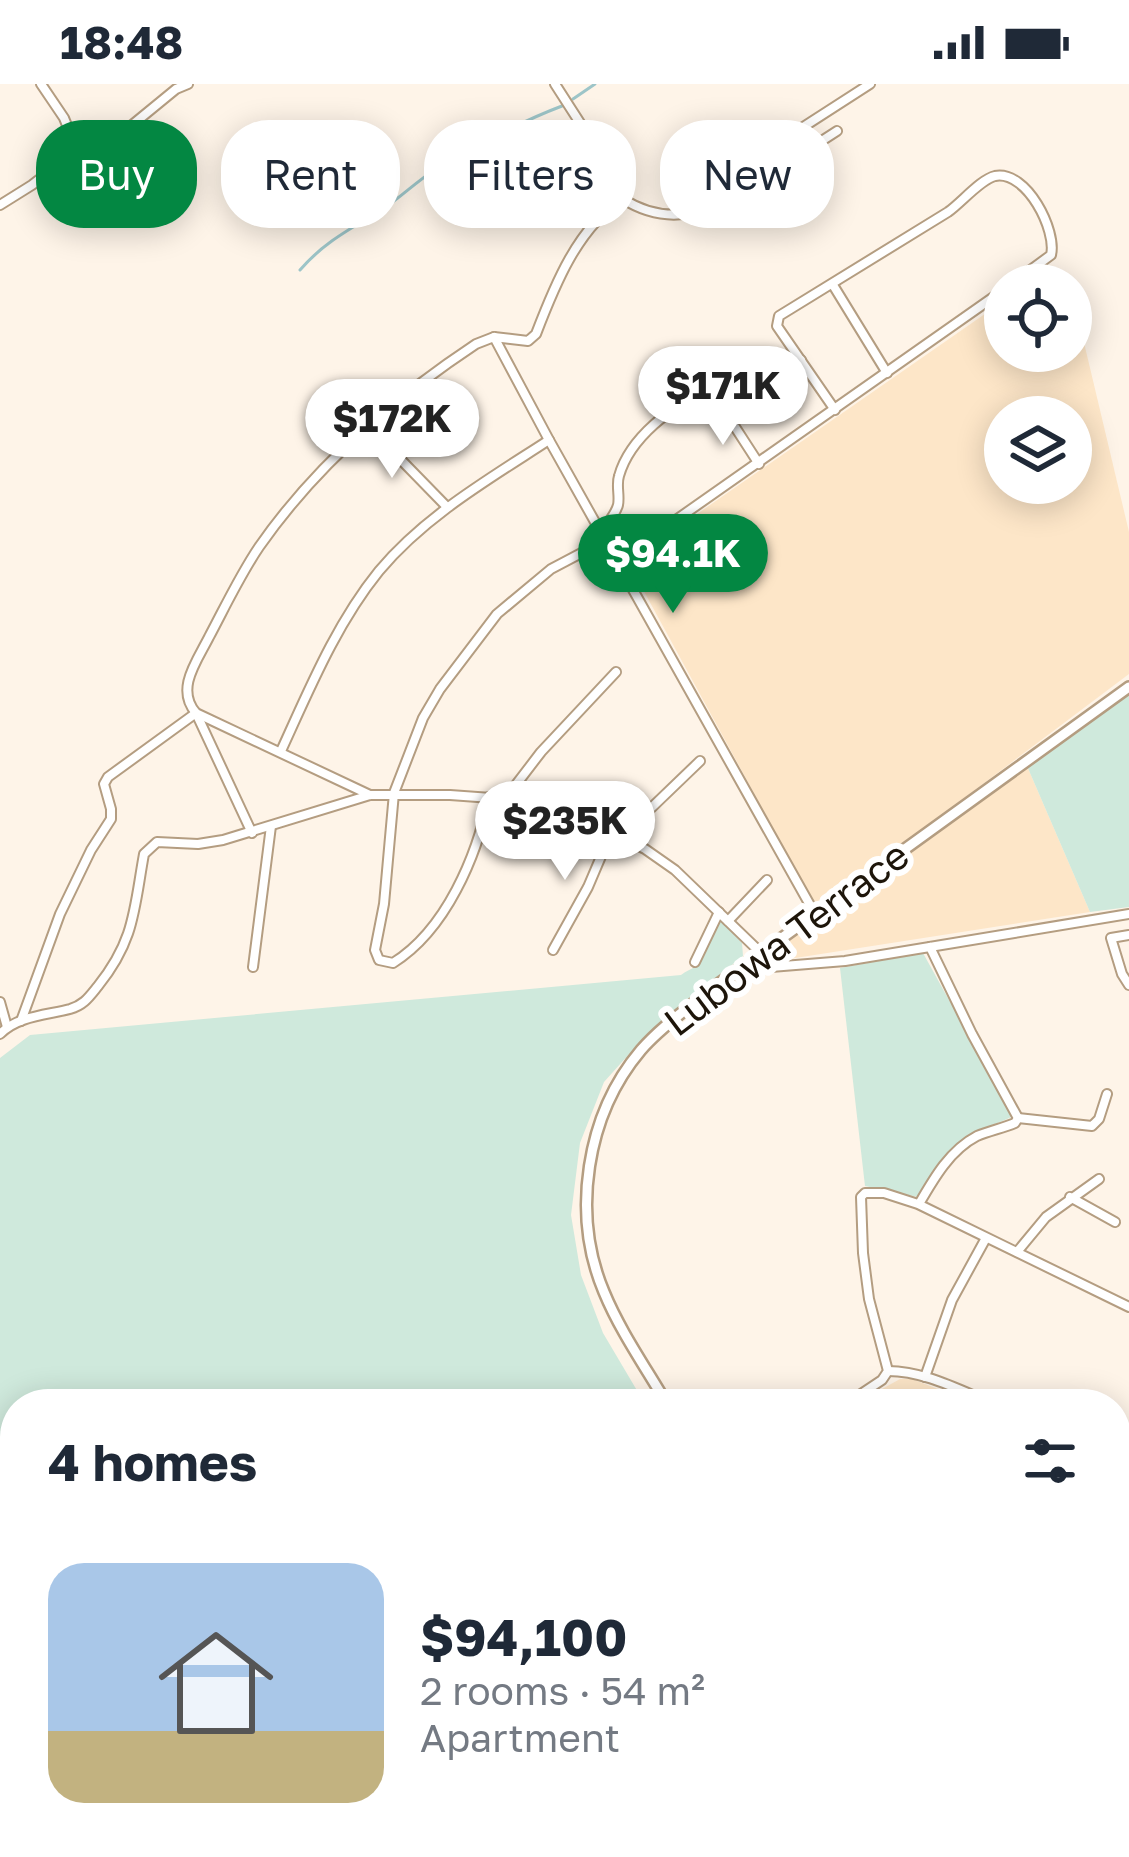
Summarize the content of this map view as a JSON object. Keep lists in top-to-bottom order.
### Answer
{
  "streets": {
    "street": ["Lubowa Terrace"]
  },
  "page": {
    "status": "18:48",
    "chip": [
      "Buy",
      "Rent",
      "Filters",
      "New"
    ],
    "price": [
      "$171K",
      "$172K",
      "$94.1K",
      "$235K"
    ],
    "heading": "4 homes",
    "list": [
      {
        "name": "$94,100",
        "note": "2 rooms · 54 m² · Apartment"
      }
    ]
  }
}
